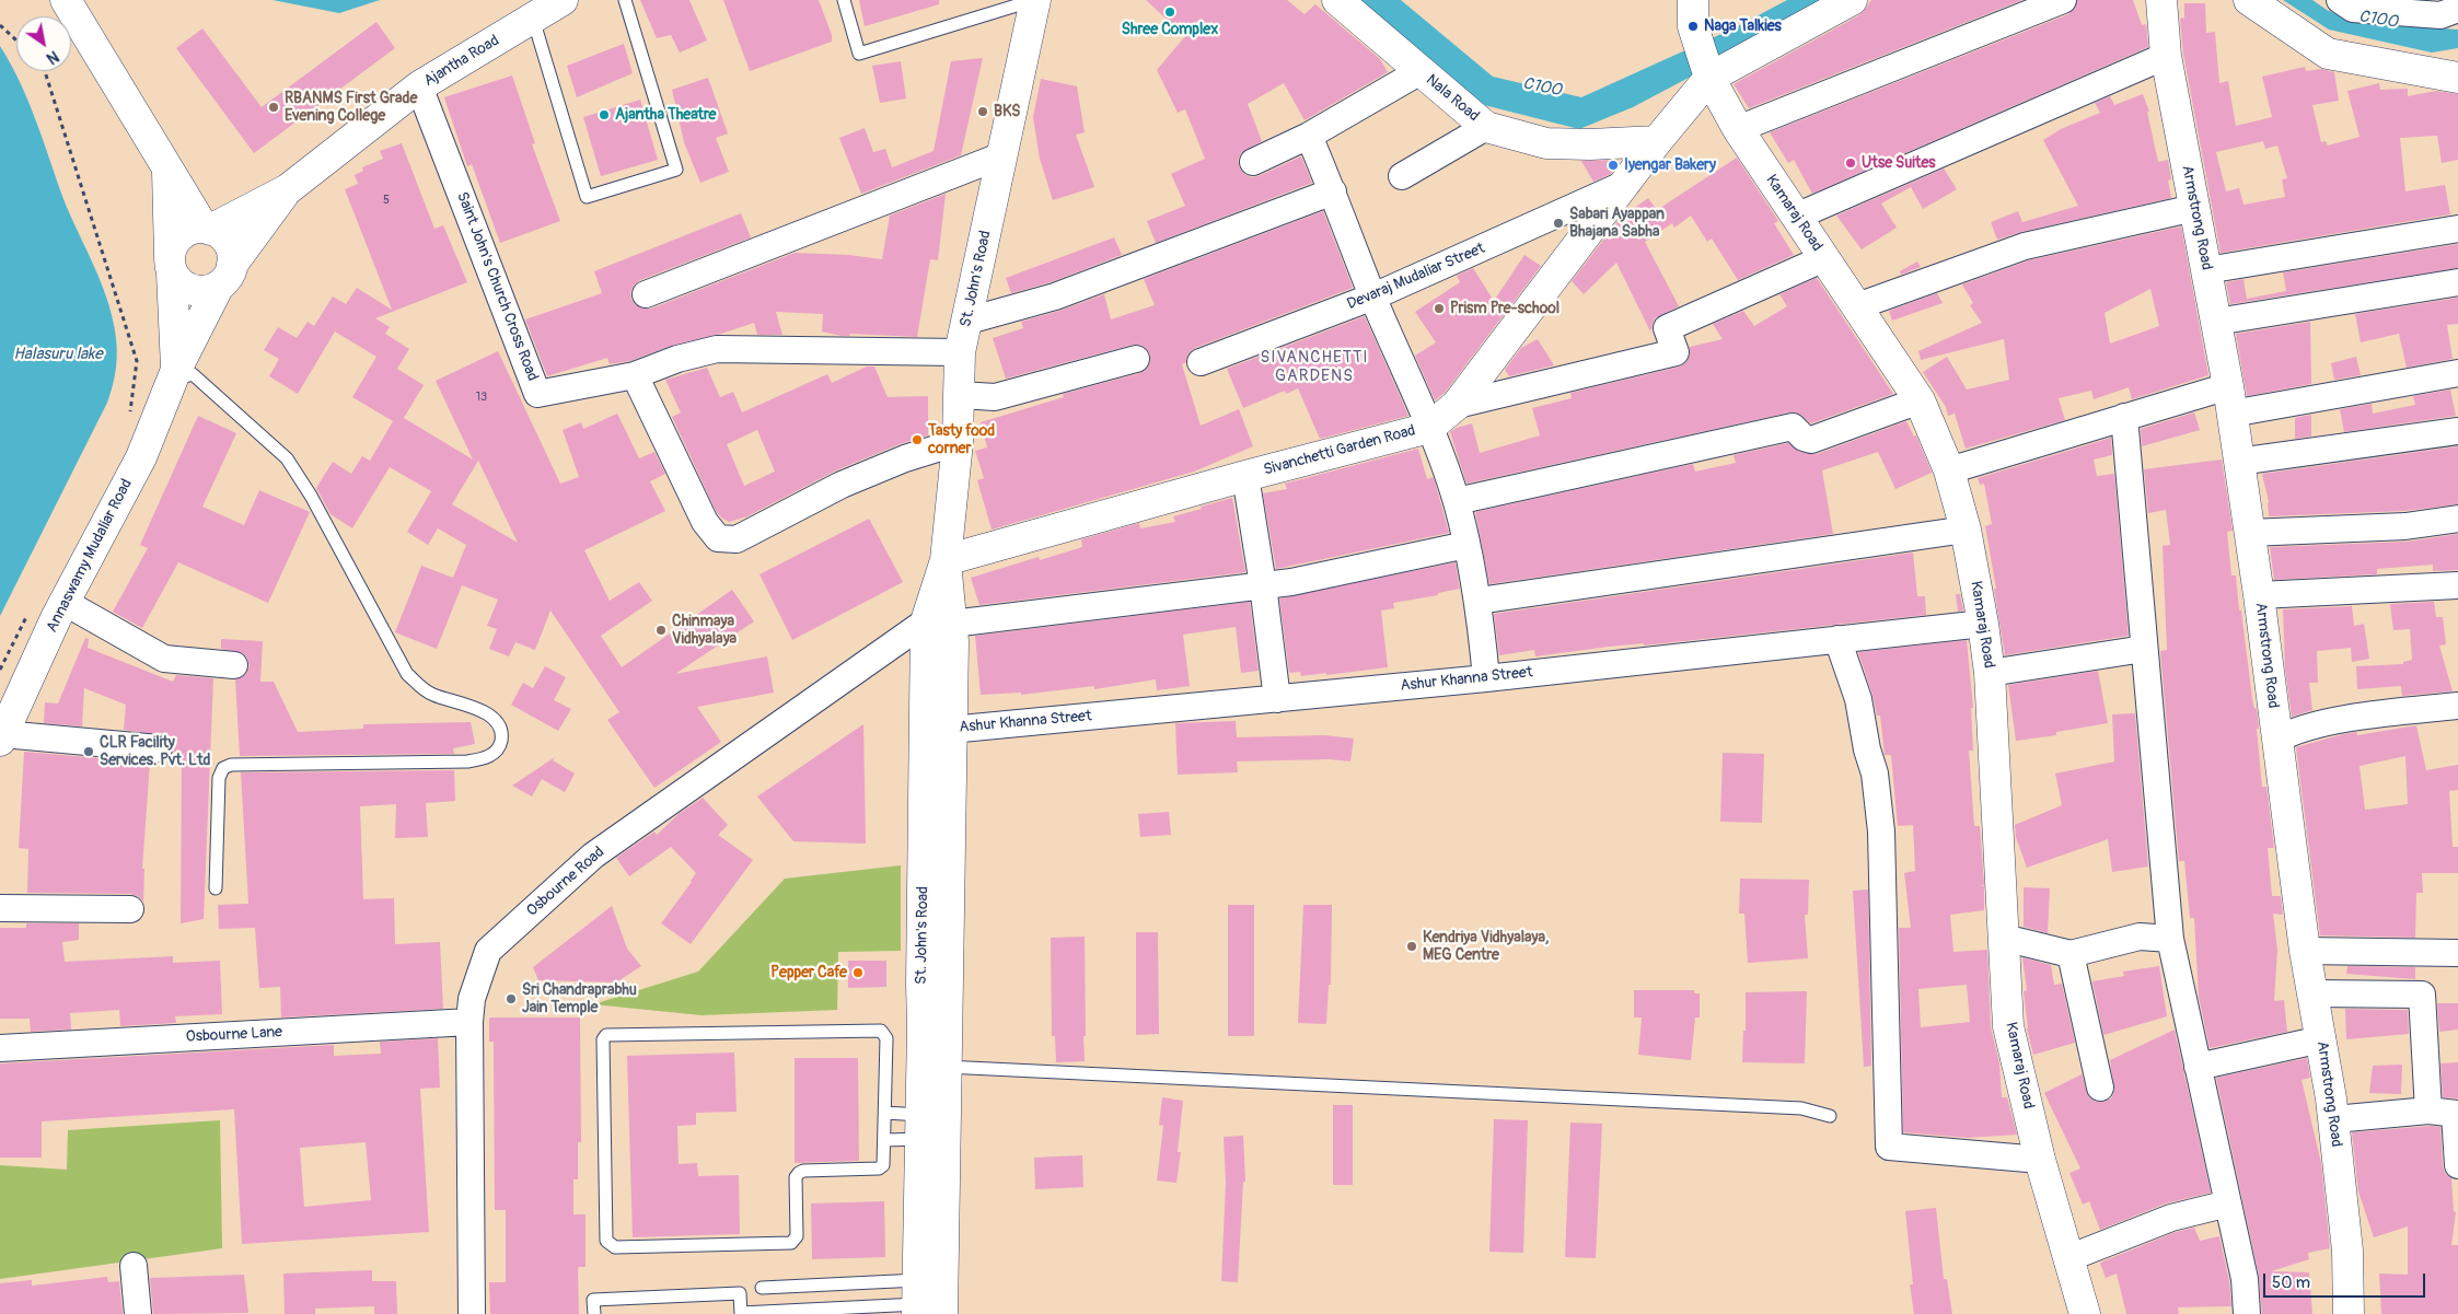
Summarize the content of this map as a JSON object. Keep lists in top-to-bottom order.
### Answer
{
  "streets": {
    "street": [
      "Ajantha Road",
      "Nala Road",
      "Kamaraj Road",
      "Armstrong Road",
      "Devaraj Mudaliar Street",
      "St. John's Road",
      "Saint John's Church Cross Road",
      "Sivanchetti Garden Road",
      "Annaswamy Mudaliar Road",
      "Ashur Khanna Street",
      "Osbourne Road",
      "Osbourne Lane"
    ]
  },
  "crossings": [
    ["Ajantha Road", "Saint John's Church Cross Road"],
    ["Ajantha Road", "Annaswamy Mudaliar Road"],
    ["Nala Road", "Sivanchetti Garden Road"],
    ["Kamaraj Road", "Sivanchetti Garden Road"],
    ["Kamaraj Road", "Ashur Khanna Street"],
    ["Devaraj Mudaliar Street", "Sivanchetti Garden Road"],
    ["St. John's Road", "Saint John's Church Cross Road"],
    ["St. John's Road", "Sivanchetti Garden Road"],
    ["St. John's Road", "Ashur Khanna Street"],
    ["St. John's Road", "Osbourne Road"],
    ["Osbourne Road", "Osbourne Lane"]
  ],
  "districts": ["SIVANCHETTI GARDENS"],
  "water": ["C100", "Halasuru lake"],
  "places": [
    "Shree Complex",
    "Naga Talkies",
    "RBANMS First Grade Evening College",
    "BKS",
    "Ajantha Theatre",
    "Utse Suites",
    "Iyengar Bakery",
    "Sabari Ayappan Bhajana Sabha",
    "Prism Pre-school",
    "Tasty food corner",
    "Chinmaya Vidhyalaya",
    "CLR Facility Services. Pvt. Ltd",
    "Kendriya Vidhyalaya, MEG Centre",
    "Pepper Cafe",
    "Sri Chandraprabhu Jain Temple"
  ],
  "house_numbers": ["5", "13"],
  "scale_bar": "50 m",
  "north": "bottom right"
}
